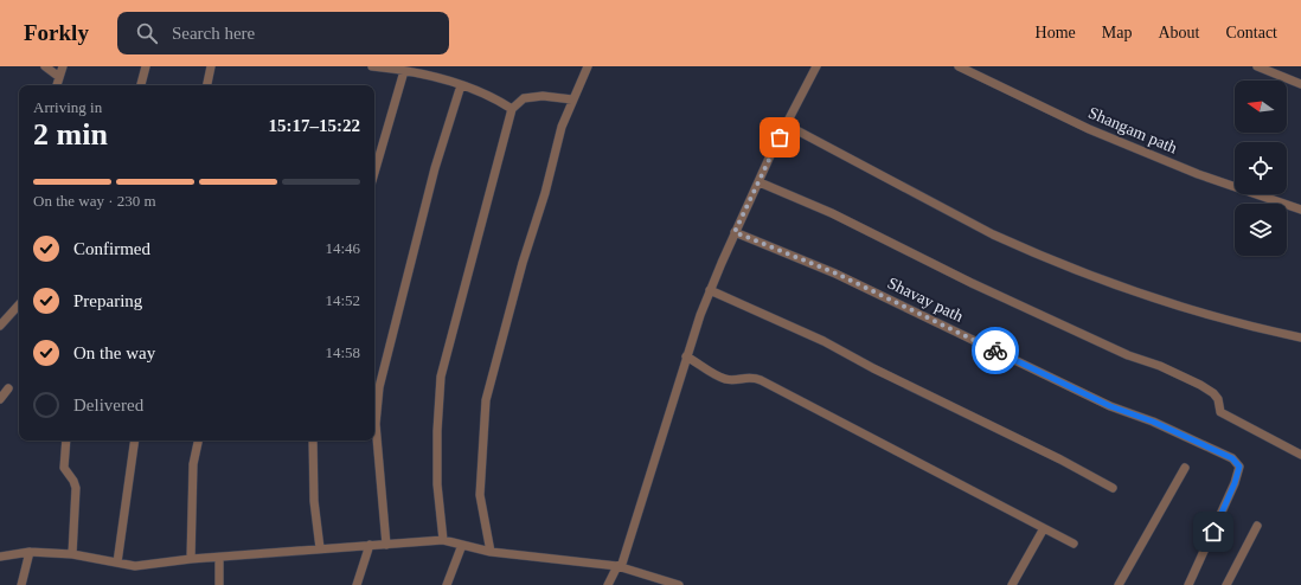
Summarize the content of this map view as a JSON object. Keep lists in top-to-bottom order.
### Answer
{
  "streets": {
    "street": ["Shangam path", "Shavay path"]
  },
  "north": "left",
  "page": {
    "header": "Forkly",
    "search": "Search here",
    "nav": [
      "Home",
      "Map",
      "About",
      "Contact"
    ],
    "heading": ["2 min", "Arriving in", "15:17–15:22"],
    "bar": "On the way · 230 m",
    "list": [
      ["Confirmed", "14:46"],
      ["Preparing", "14:52"],
      ["On the way", "14:58"],
      "Delivered"
    ]
  }
}
